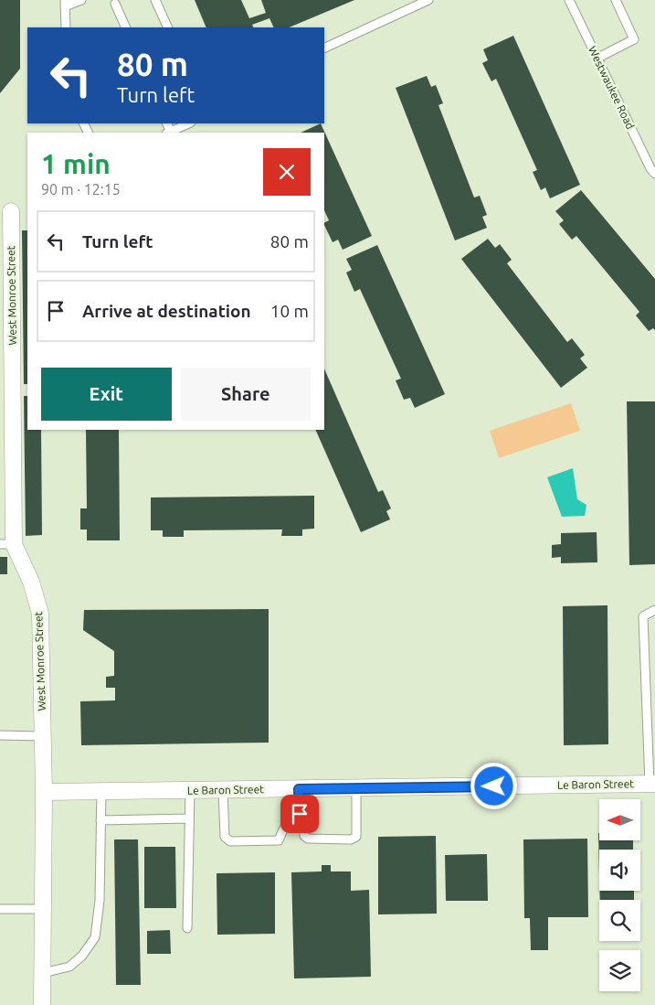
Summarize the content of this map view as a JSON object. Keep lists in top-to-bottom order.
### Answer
{
  "streets": {
    "street": ["West Monroe Street", "Le Baron Street"],
    "lane": ["Westwaukee Road"]
  },
  "crossings": [
    ["West Monroe Street", "Le Baron Street"]
  ],
  "north": "left",
  "page": {
    "turn": ["80 m", "Turn left"],
    "heading": ["1 min", "90 m · 12:15"],
    "list": [
      {
        "name": "Turn left",
        "value": "80 m"
      },
      {
        "name": "Arrive at destination",
        "value": "10 m"
      }
    ],
    "buttons": ["Exit", "Share"]
  }
}
